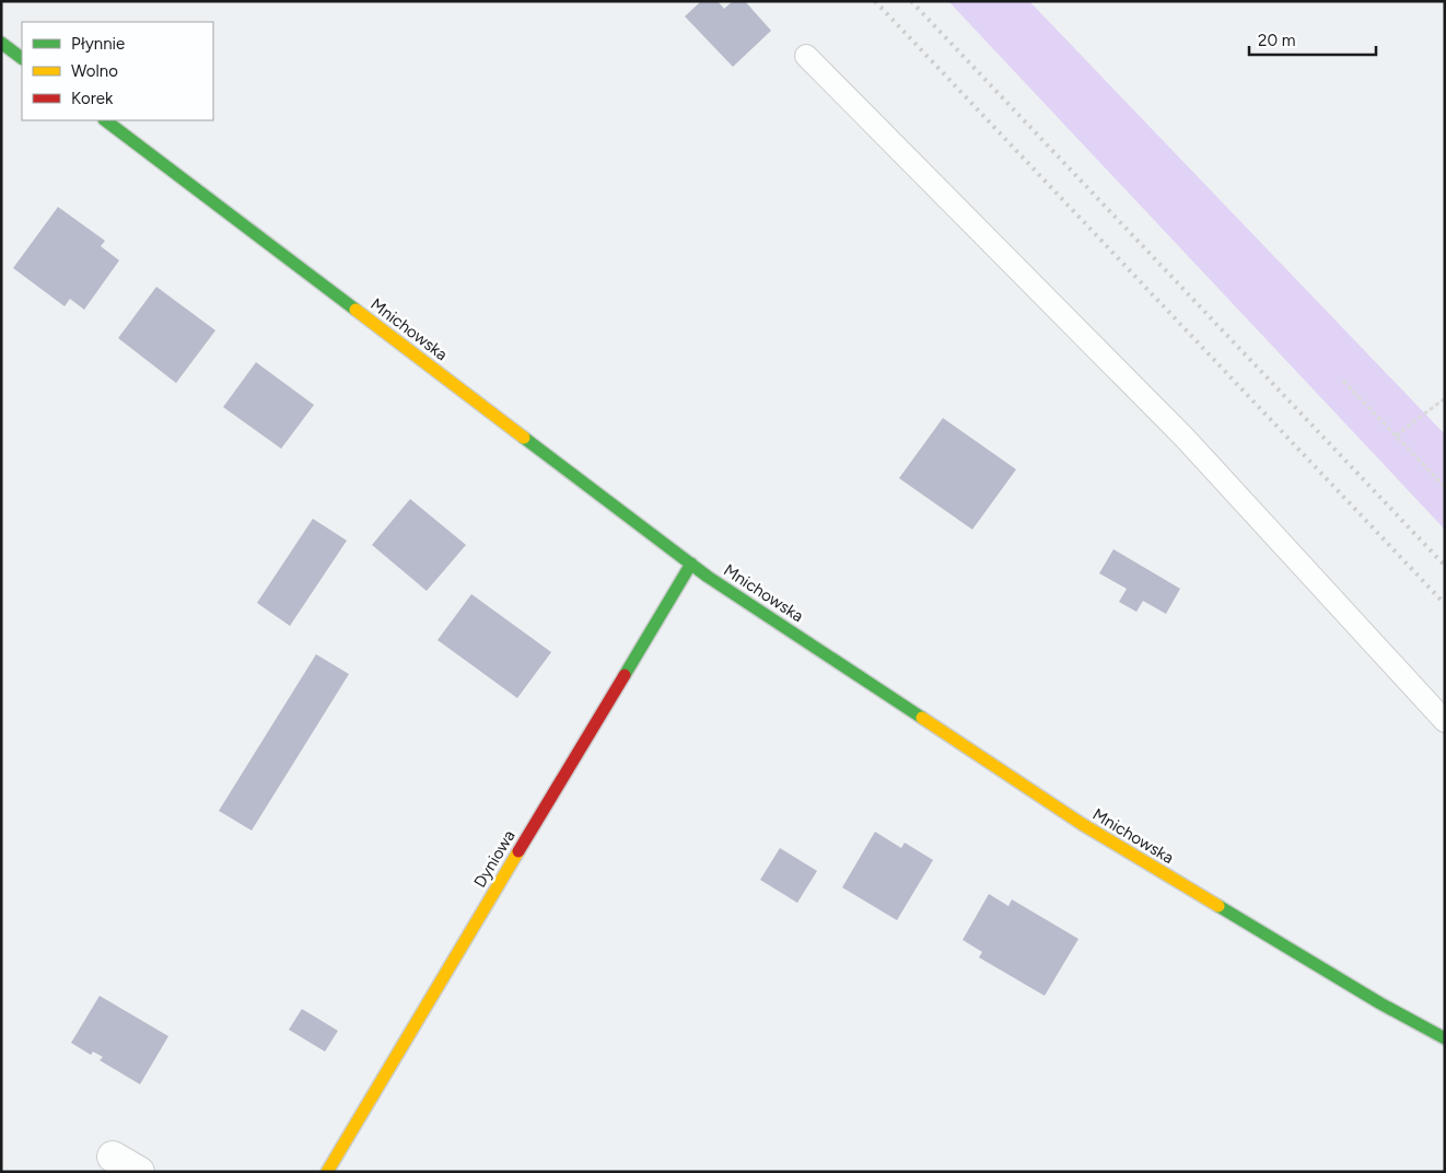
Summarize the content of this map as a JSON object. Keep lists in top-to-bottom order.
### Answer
{
  "streets": {
    "street": ["Mnichowska", "Dyniowa"]
  },
  "crossings": [
    ["Mnichowska", "Dyniowa"]
  ],
  "legend": ["Płynnie", "Wolno", "Korek"],
  "scale_bar": "20 m"
}
